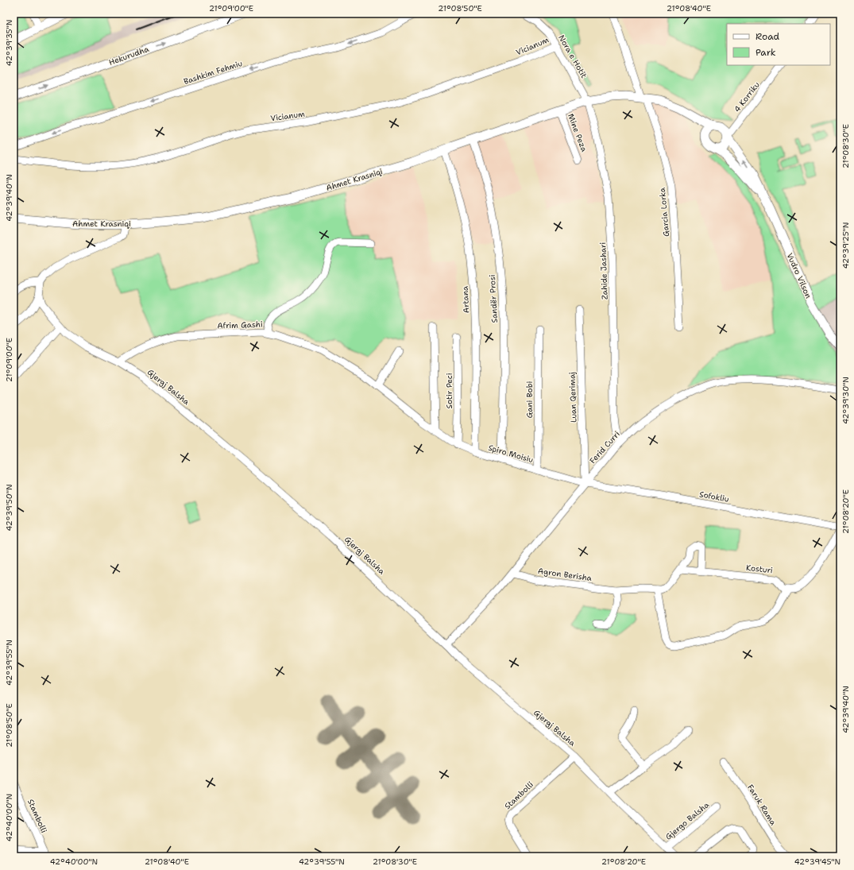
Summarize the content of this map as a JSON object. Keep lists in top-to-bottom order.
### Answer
{
  "streets": {
    "main road": ["Hekurudha", "Ahmet Krasniqi", "Vudro Vilson"],
    "street": [
      "Vicianum",
      "Nora e Hotit",
      "Bashkim Fehmiu",
      "4 Korriku",
      "Mine Peza",
      "Garcia Lorka",
      "Zahide Jashari",
      "Sandër Prosi",
      "Artana",
      "Afrim Gashi",
      "Gjergj Balsha",
      "Sotir Peci",
      "Luan Qerimaj",
      "Gani Bobi",
      "Ferid Curri",
      "Spiro Moisiu",
      "Sofokliu",
      "Kosturi",
      "Agron Berisha",
      "Stambolli",
      "Faruk Rama",
      "Gjergo Balsha"
    ]
  },
  "crossings": [
    ["Vicianum", "Nora e Hotit"],
    ["Nora e Hotit", "Ahmet Krasniqi"],
    ["Nora e Hotit", "Zahide Jashari"],
    ["4 Korriku", "Ahmet Krasniqi"],
    ["4 Korriku", "Vudro Vilson"],
    ["Mine Peza", "Ahmet Krasniqi"],
    ["Ahmet Krasniqi", "Garcia Lorka"],
    ["Ahmet Krasniqi", "Zahide Jashari"],
    ["Ahmet Krasniqi", "Vudro Vilson"],
    ["Ahmet Krasniqi", "Sandër Prosi"],
    ["Ahmet Krasniqi", "Artana"],
    ["Zahide Jashari", "Ferid Curri"],
    ["Sandër Prosi", "Spiro Moisiu"],
    ["Artana", "Spiro Moisiu"],
    ["Afrim Gashi", "Gjergj Balsha"],
    ["Afrim Gashi", "Spiro Moisiu"],
    ["Gjergj Balsha", "Ferid Curri"],
    ["Gjergj Balsha", "Stambolli"],
    ["Gjergj Balsha", "Gjergo Balsha"],
    ["Sotir Peci", "Spiro Moisiu"],
    ["Luan Qerimaj", "Ferid Curri"],
    ["Luan Qerimaj", "Spiro Moisiu"],
    ["Luan Qerimaj", "Sofokliu"],
    ["Gani Bobi", "Spiro Moisiu"],
    ["Ferid Curri", "Spiro Moisiu"],
    ["Ferid Curri", "Sofokliu"],
    ["Ferid Curri", "Agron Berisha"],
    ["Spiro Moisiu", "Sofokliu"]
  ],
  "one_way": ["Hekurudha", "Bashkim Fehmiu"],
  "legend": ["Road", "Park"],
  "coordinates": [
    "21°09'00\"E",
    "21°08'50\"E",
    "21°08'40\"E",
    "42°39'35\"N",
    "21°08'30\"E",
    "42°39'40\"N",
    "42°39'25\"N",
    "42°39'30\"N",
    "42°39'50\"N",
    "21°08'20\"E",
    "42°39'55\"N",
    "42°40'00\"N",
    "42°39'45\"N"
  ]
}
